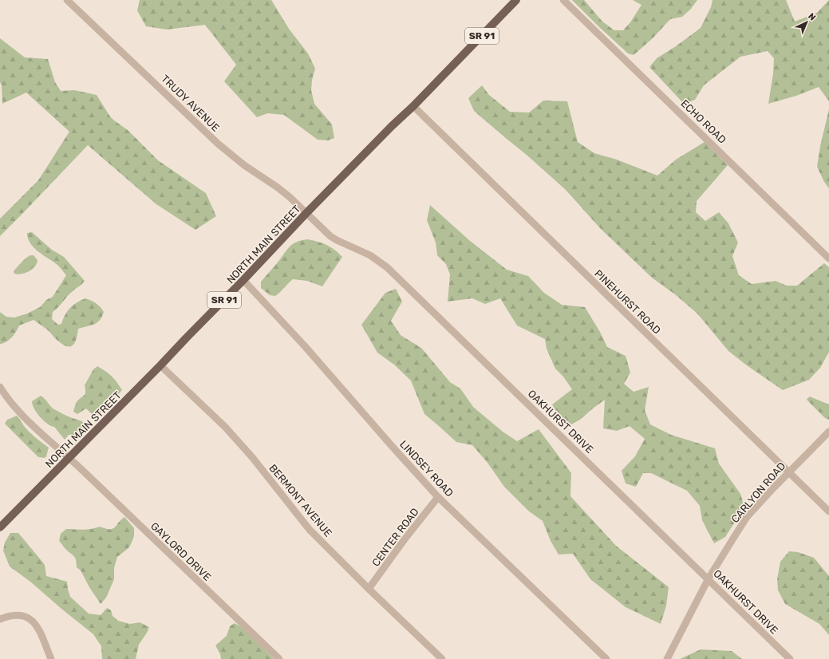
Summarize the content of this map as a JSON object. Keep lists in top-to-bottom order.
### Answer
{
  "streets": {
    "main road": ["SR 91", "NORTH MAIN STREET"],
    "street": [
      "TRUDY AVENUE",
      "ECHO ROAD",
      "PINEHURST ROAD",
      "OAKHURST DRIVE",
      "LINDSEY ROAD",
      "CARLYON ROAD",
      "BERMONT AVENUE",
      "CENTER ROAD",
      "GAYLORD DRIVE"
    ]
  },
  "crossings": [
    ["TRUDY AVENUE", "NORTH MAIN STREET"],
    ["TRUDY AVENUE", "OAKHURST DRIVE"],
    ["NORTH MAIN STREET", "PINEHURST ROAD"],
    ["NORTH MAIN STREET", "OAKHURST DRIVE"],
    ["NORTH MAIN STREET", "LINDSEY ROAD"],
    ["NORTH MAIN STREET", "BERMONT AVENUE"],
    ["NORTH MAIN STREET", "GAYLORD DRIVE"],
    ["PINEHURST ROAD", "CARLYON ROAD"],
    ["OAKHURST DRIVE", "CARLYON ROAD"],
    ["LINDSEY ROAD", "CENTER ROAD"],
    ["BERMONT AVENUE", "CENTER ROAD"]
  ],
  "north": "top right"
}
